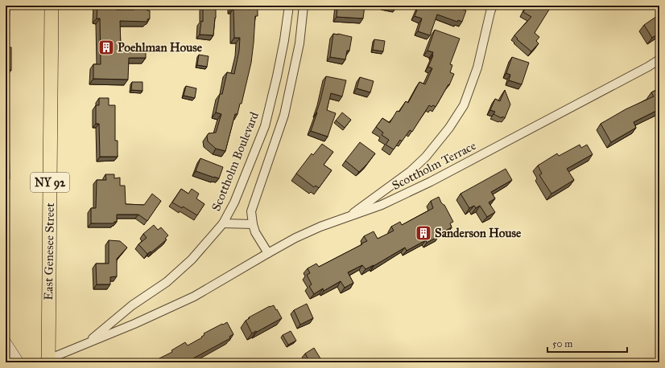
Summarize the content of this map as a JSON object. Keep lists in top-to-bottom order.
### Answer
{
  "streets": {
    "main road": ["NY 92", "East Genesee Street"],
    "street": ["Scottholm Boulevard", "Scottholm Terrace"]
  },
  "crossings": [
    ["Scottholm Boulevard", "Scottholm Terrace"],
    ["Scottholm Boulevard", "East Genesee Street"]
  ],
  "places": {
    "building": ["Poehlman House", "Sanderson House"]
  },
  "scale_bar": "50 m"
}
